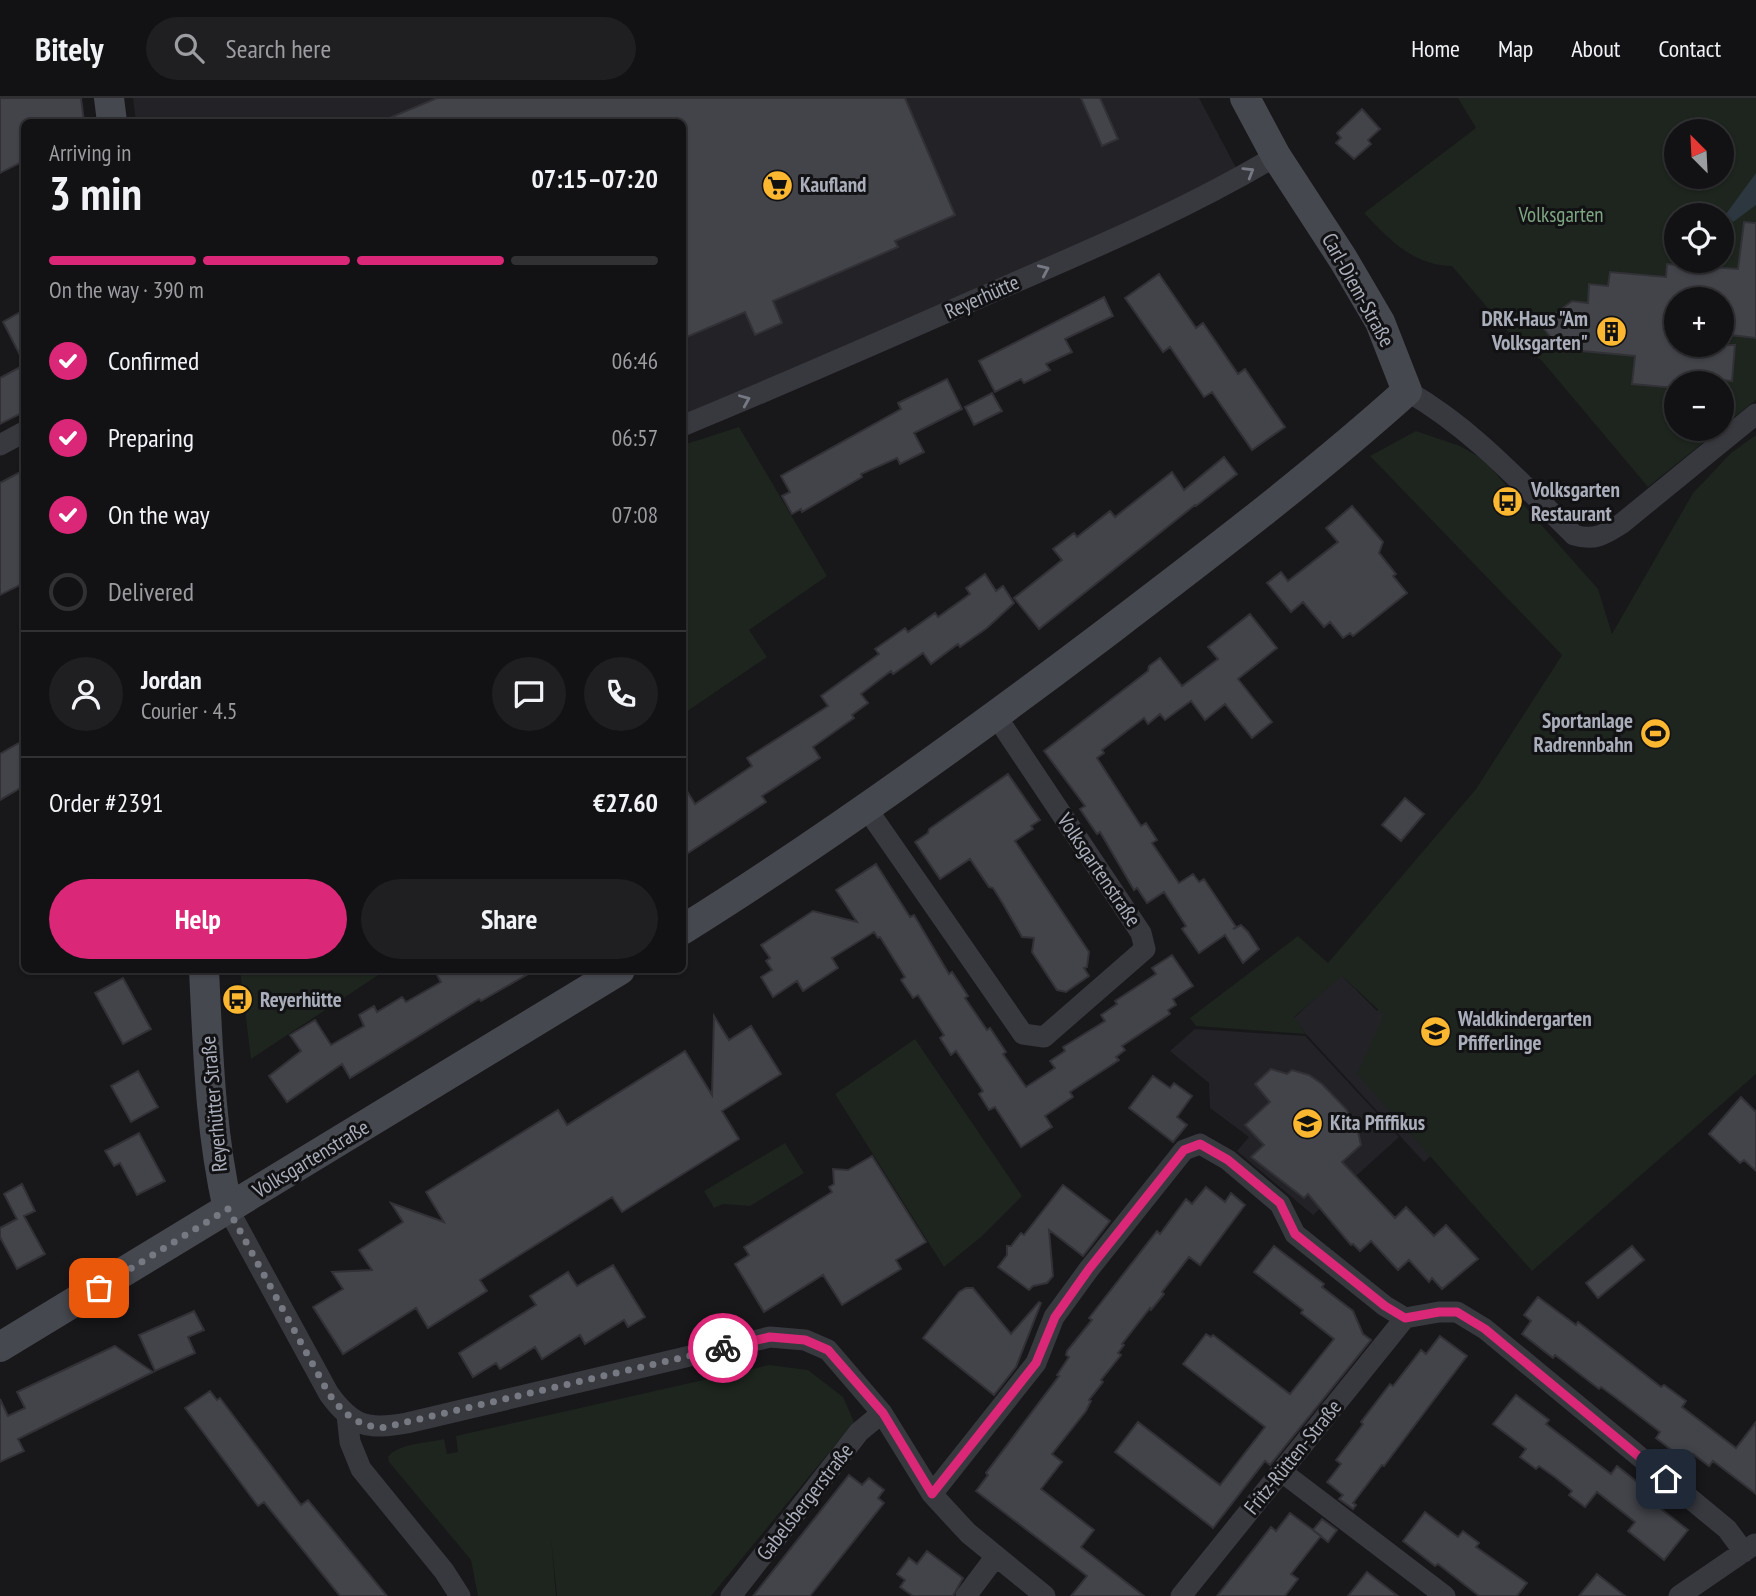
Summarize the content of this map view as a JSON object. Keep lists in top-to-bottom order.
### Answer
{
  "streets": {
    "street": [
      "Carl-Diem-Straße",
      "Reyerhütte",
      "Volksgartenstraße",
      "Reyerhütter Straße",
      "Fritz-Rütten-Straße",
      "Gabelsbergerstraße"
    ]
  },
  "crossings": [
    ["Carl-Diem-Straße", "Reyerhütte"],
    ["Volksgartenstraße", "Reyerhütter Straße"]
  ],
  "one_way": ["Reyerhütte"],
  "parks": ["Volksgarten"],
  "places": {
    "supermarket": ["Kaufland"],
    "building": ["DRK-Haus \"Am Volksgarten\""],
    "bus stop": ["Volksgarten Restaurant", "Reyerhütte"],
    "sports": ["Sportanlage Radrennbahn"],
    "school or university": ["Waldkindergarten Pfifferlinge", "Kita Pfiffikus"]
  },
  "north": "top left",
  "page": {
    "header": "Bitely",
    "search": "Search here",
    "nav": [
      "Home",
      "Map",
      "About",
      "Contact"
    ],
    "map_buttons": ["+", "−"],
    "heading": ["3 min", "Arriving in", "07:15–07:20"],
    "panel": [
      "Jordan",
      "Courier · 4.5",
      "Order #2391",
      "€27.60"
    ],
    "bar": "On the way · 390 m",
    "list": [
      ["Confirmed", "06:46"],
      ["Preparing", "06:57"],
      ["On the way", "07:08"],
      "Delivered"
    ],
    "buttons": ["Help", "Share"]
  }
}
